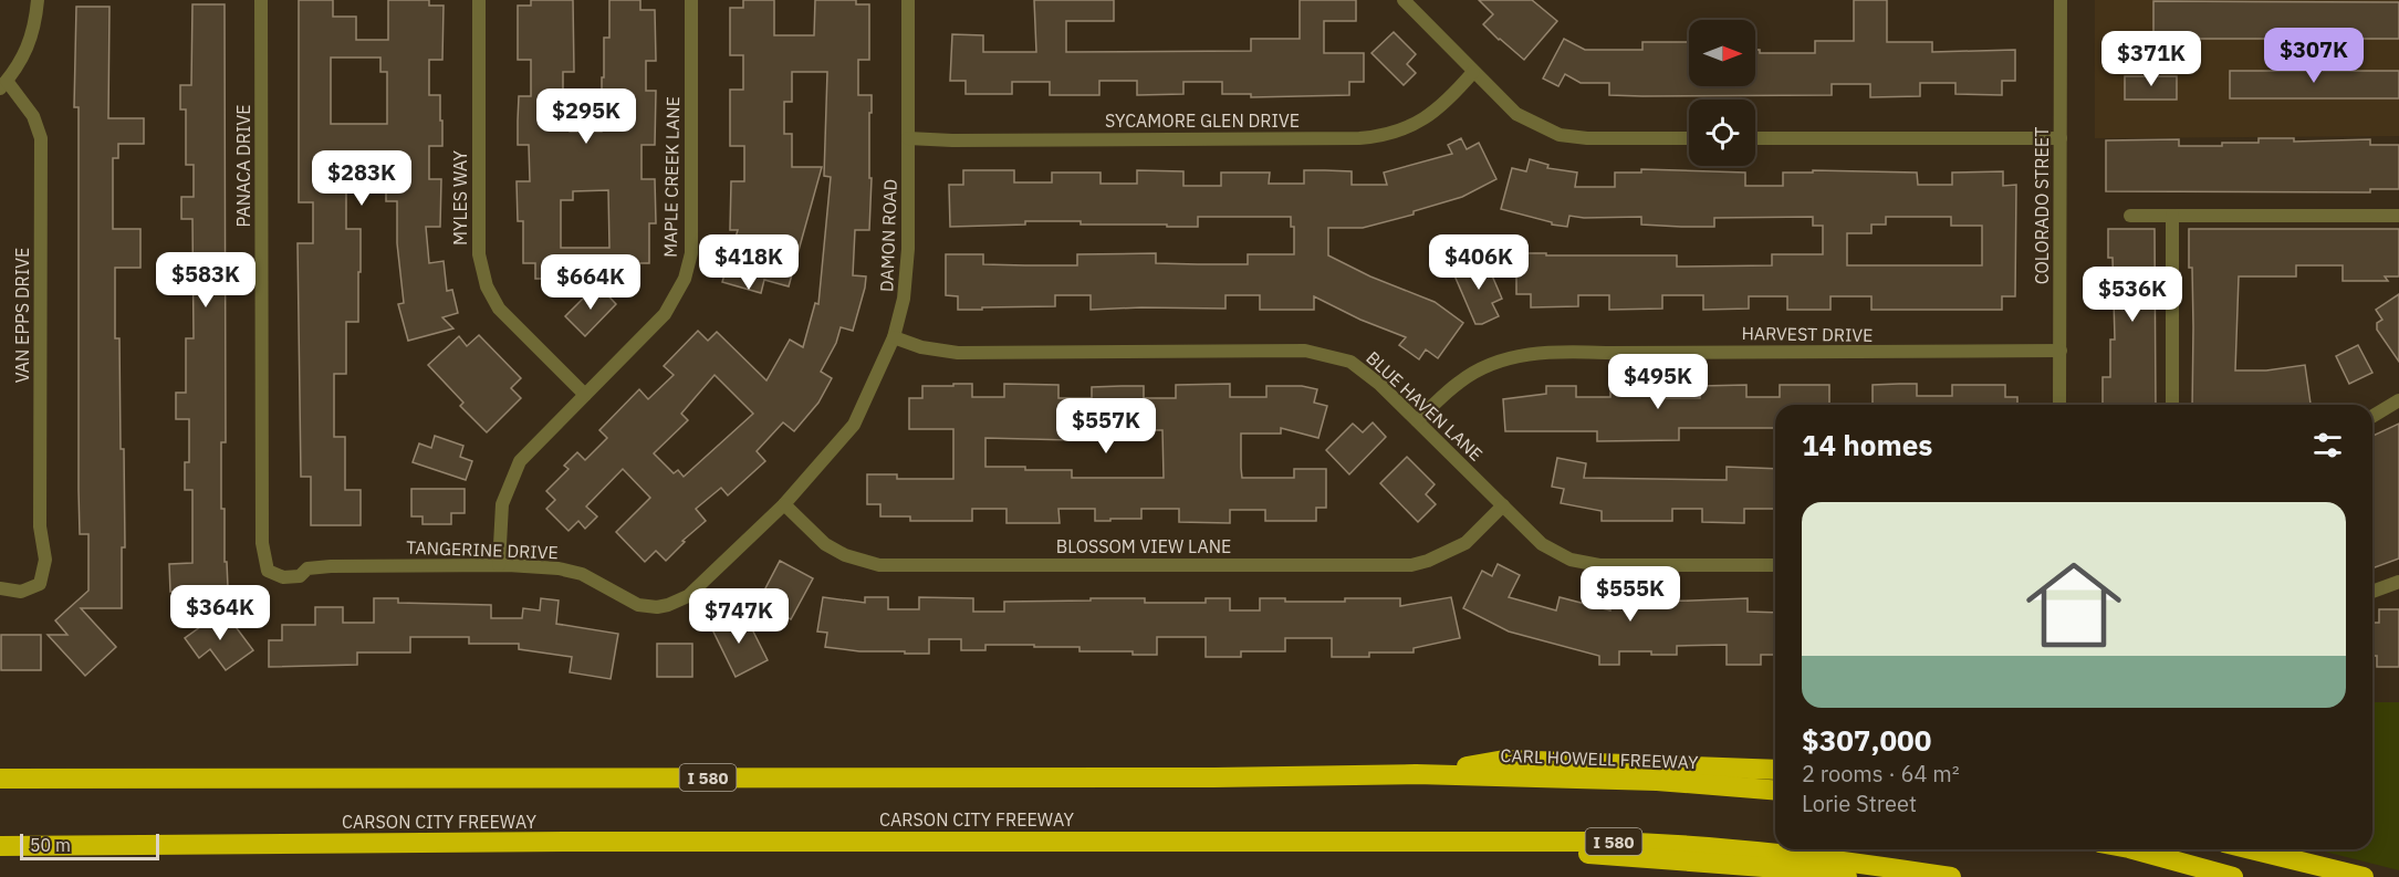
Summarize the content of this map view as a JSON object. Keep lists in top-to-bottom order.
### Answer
{
  "streets": {
    "highway": ["CARL HOWELL FREEWAY", "I 580", "CARSON CITY FREEWAY"],
    "street": [
      "SYCAMORE GLEN DRIVE",
      "PANACA DRIVE",
      "MAPLE CREEK LANE",
      "MYLES WAY",
      "COLORADO STREET",
      "DAMON ROAD",
      "VAN EPPS DRIVE",
      "HARVEST DRIVE",
      "BLUE HAVEN LANE",
      "BLOSSOM VIEW LANE",
      "TANGERINE DRIVE"
    ]
  },
  "crossings": [
    ["SYCAMORE GLEN DRIVE", "DAMON ROAD"],
    ["PANACA DRIVE", "TANGERINE DRIVE"],
    ["MAPLE CREEK LANE", "MYLES WAY"],
    ["MAPLE CREEK LANE", "TANGERINE DRIVE"],
    ["COLORADO STREET", "HARVEST DRIVE"],
    ["DAMON ROAD", "BLUE HAVEN LANE"],
    ["DAMON ROAD", "BLOSSOM VIEW LANE"],
    ["DAMON ROAD", "TANGERINE DRIVE"],
    ["HARVEST DRIVE", "BLUE HAVEN LANE"],
    ["BLUE HAVEN LANE", "BLOSSOM VIEW LANE"],
    ["CARL HOWELL FREEWAY", "I 580"]
  ],
  "scale_bar": "50 m",
  "north": "right",
  "page": {
    "price": [
      "$307K",
      "$371K",
      "$295K",
      "$283K",
      "$418K",
      "$406K",
      "$583K",
      "$664K",
      "$536K",
      "$495K",
      "$557K",
      "$555K",
      "$364K",
      "$747K"
    ],
    "heading": "14 homes",
    "list": [
      {
        "name": "$307,000",
        "note": "2 rooms · 64 m² · Lorie Street"
      }
    ],
    "scale": "50 m"
  }
}
